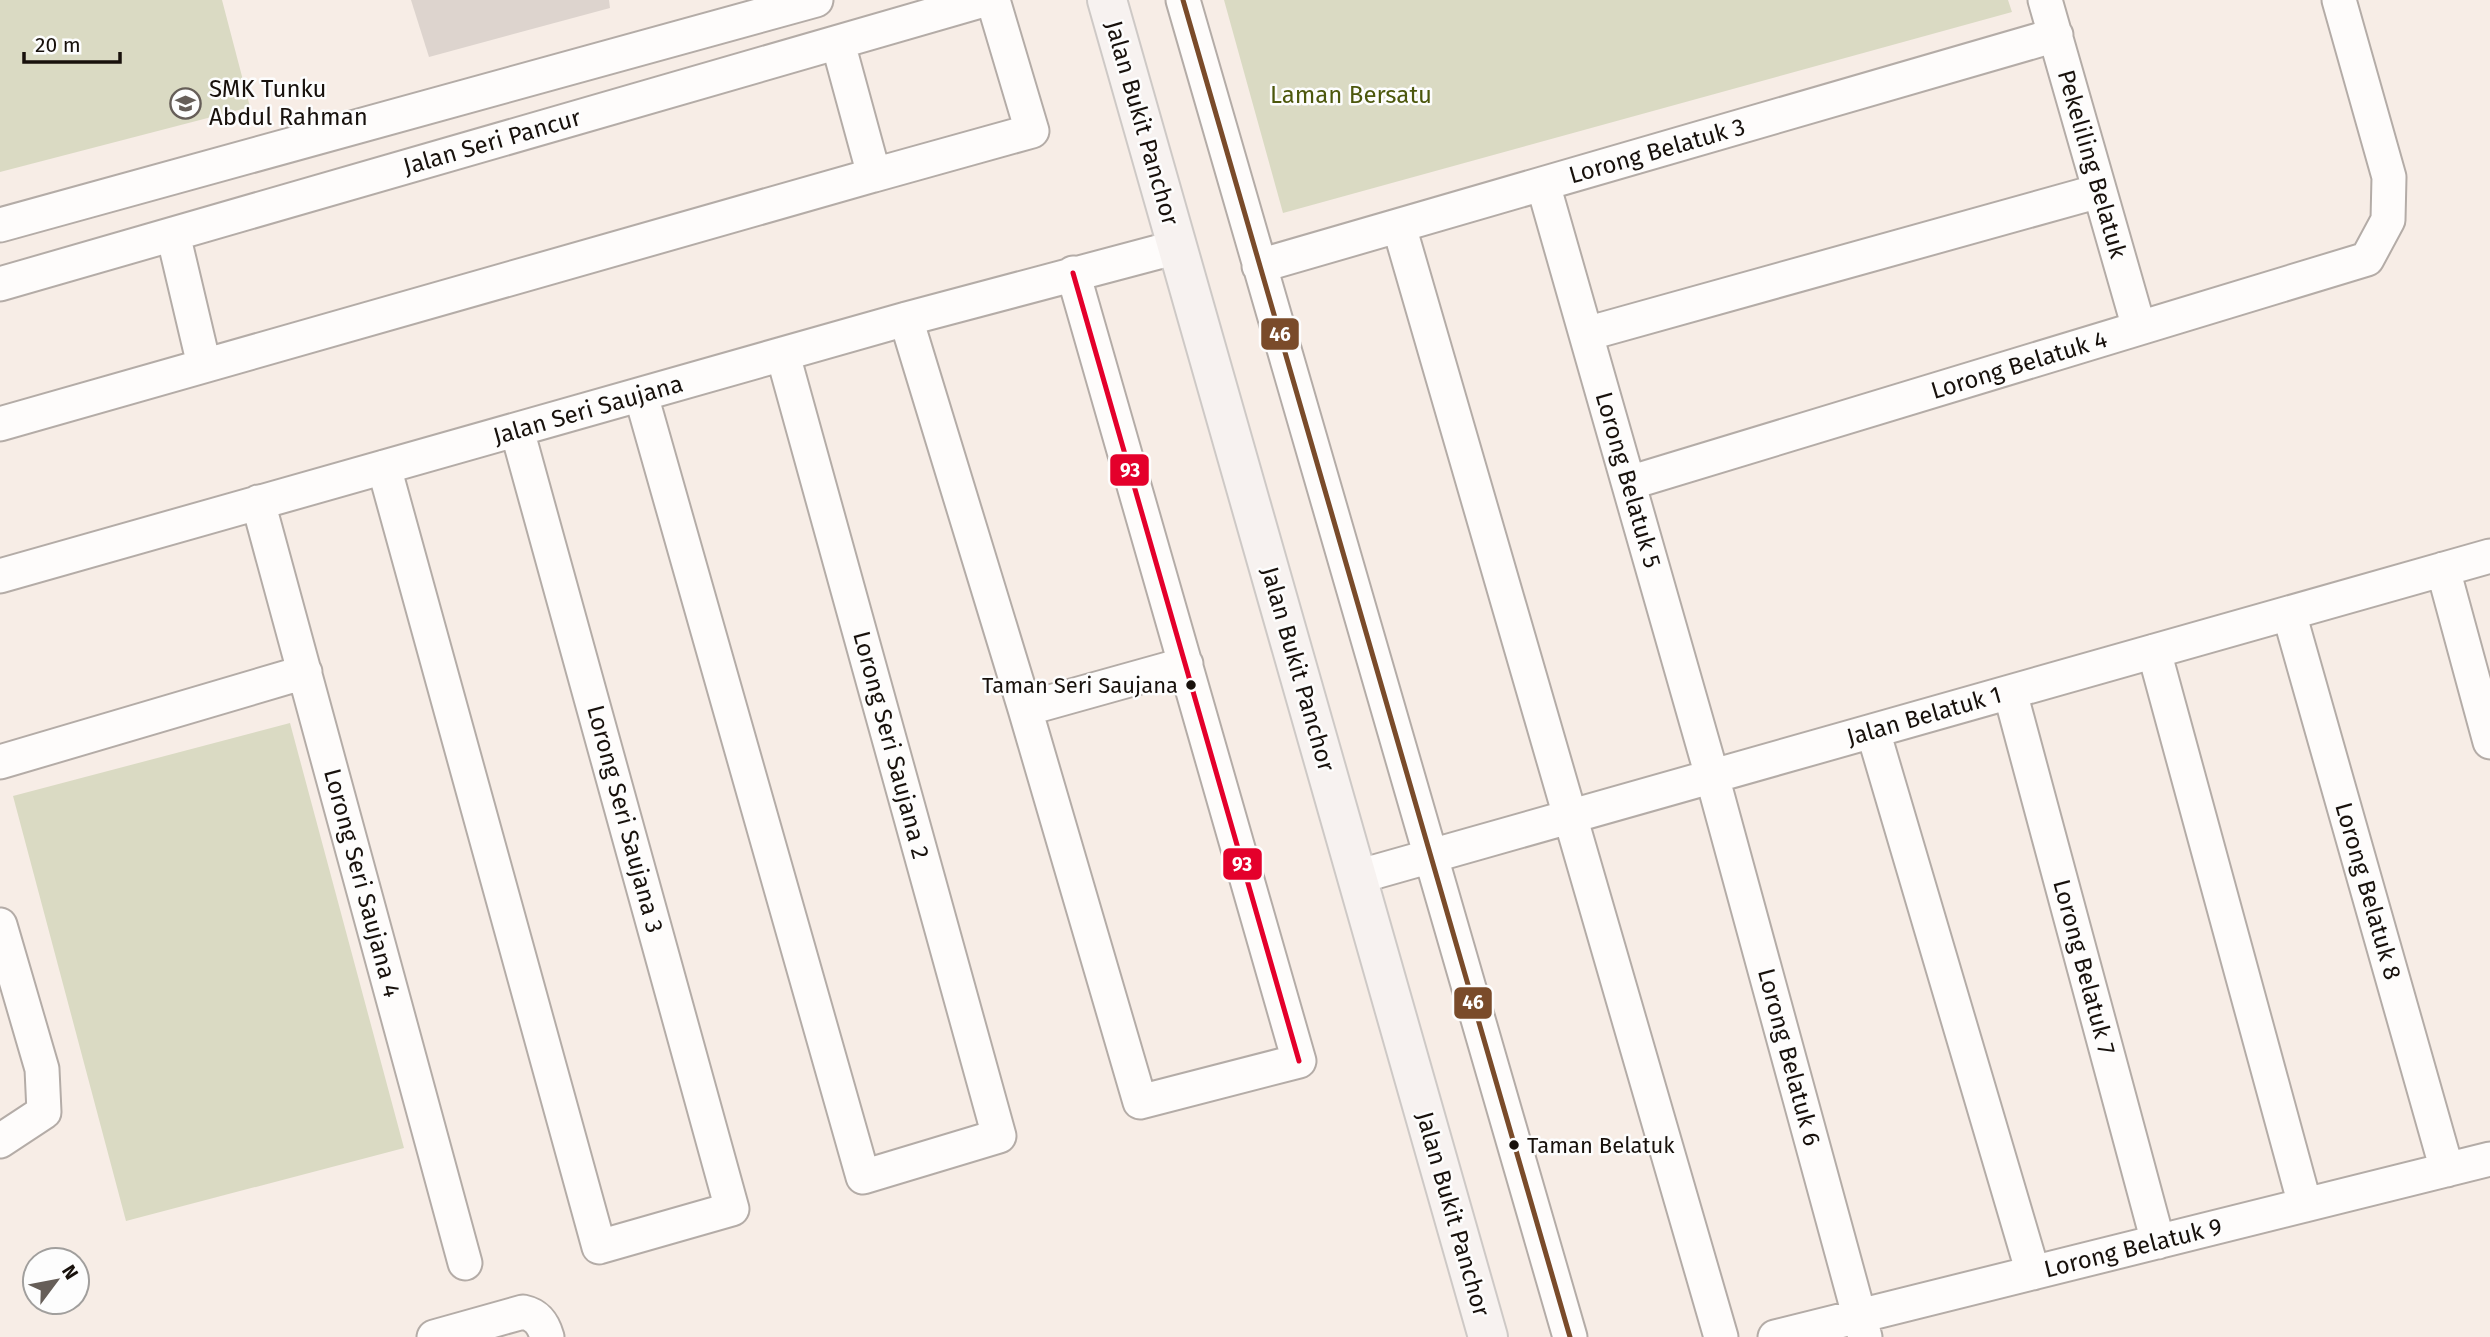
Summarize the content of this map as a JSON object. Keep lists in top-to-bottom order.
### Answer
{
  "streets": {
    "main road": ["Jalan Bukit Panchor"],
    "street": [
      "Jalan Seri Pancur",
      "Lorong Belatuk 3",
      "Pekeliling Belatuk",
      "Lorong Belatuk 4",
      "Jalan Seri Saujana",
      "Lorong Belatuk 5",
      "Jalan Belatuk 1",
      "Lorong Seri Saujana 2",
      "Lorong Seri Saujana 3",
      "Lorong Seri Saujana 4",
      "Lorong Belatuk 8",
      "Lorong Belatuk 7",
      "Lorong Belatuk 6",
      "Lorong Belatuk 9"
    ]
  },
  "crossings": [
    ["Jalan Bukit Panchor", "Jalan Seri Saujana"],
    ["Jalan Bukit Panchor", "Jalan Belatuk 1"],
    ["Lorong Belatuk 3", "Pekeliling Belatuk"],
    ["Lorong Belatuk 3", "Lorong Belatuk 5"],
    ["Pekeliling Belatuk", "Lorong Belatuk 4"],
    ["Lorong Belatuk 4", "Lorong Belatuk 5"],
    ["Jalan Seri Saujana", "Lorong Seri Saujana 2"],
    ["Jalan Seri Saujana", "Lorong Seri Saujana 3"],
    ["Jalan Seri Saujana", "Lorong Seri Saujana 4"],
    ["Lorong Belatuk 5", "Jalan Belatuk 1"],
    ["Lorong Belatuk 5", "Lorong Belatuk 6"],
    ["Jalan Belatuk 1", "Lorong Belatuk 8"],
    ["Jalan Belatuk 1", "Lorong Belatuk 7"],
    ["Jalan Belatuk 1", "Lorong Belatuk 6"],
    ["Lorong Belatuk 8", "Lorong Belatuk 9"],
    ["Lorong Belatuk 7", "Lorong Belatuk 9"],
    ["Lorong Belatuk 6", "Lorong Belatuk 9"]
  ],
  "parks": ["Laman Bersatu"],
  "places": {
    "school or university": ["SMK Tunku Abdul Rahman"],
    "other": ["Taman Seri Saujana", "Taman Belatuk"]
  },
  "lines": ["transit line 46", "transit line 93"],
  "scale_bar": "20 m",
  "north": "top right"
}
